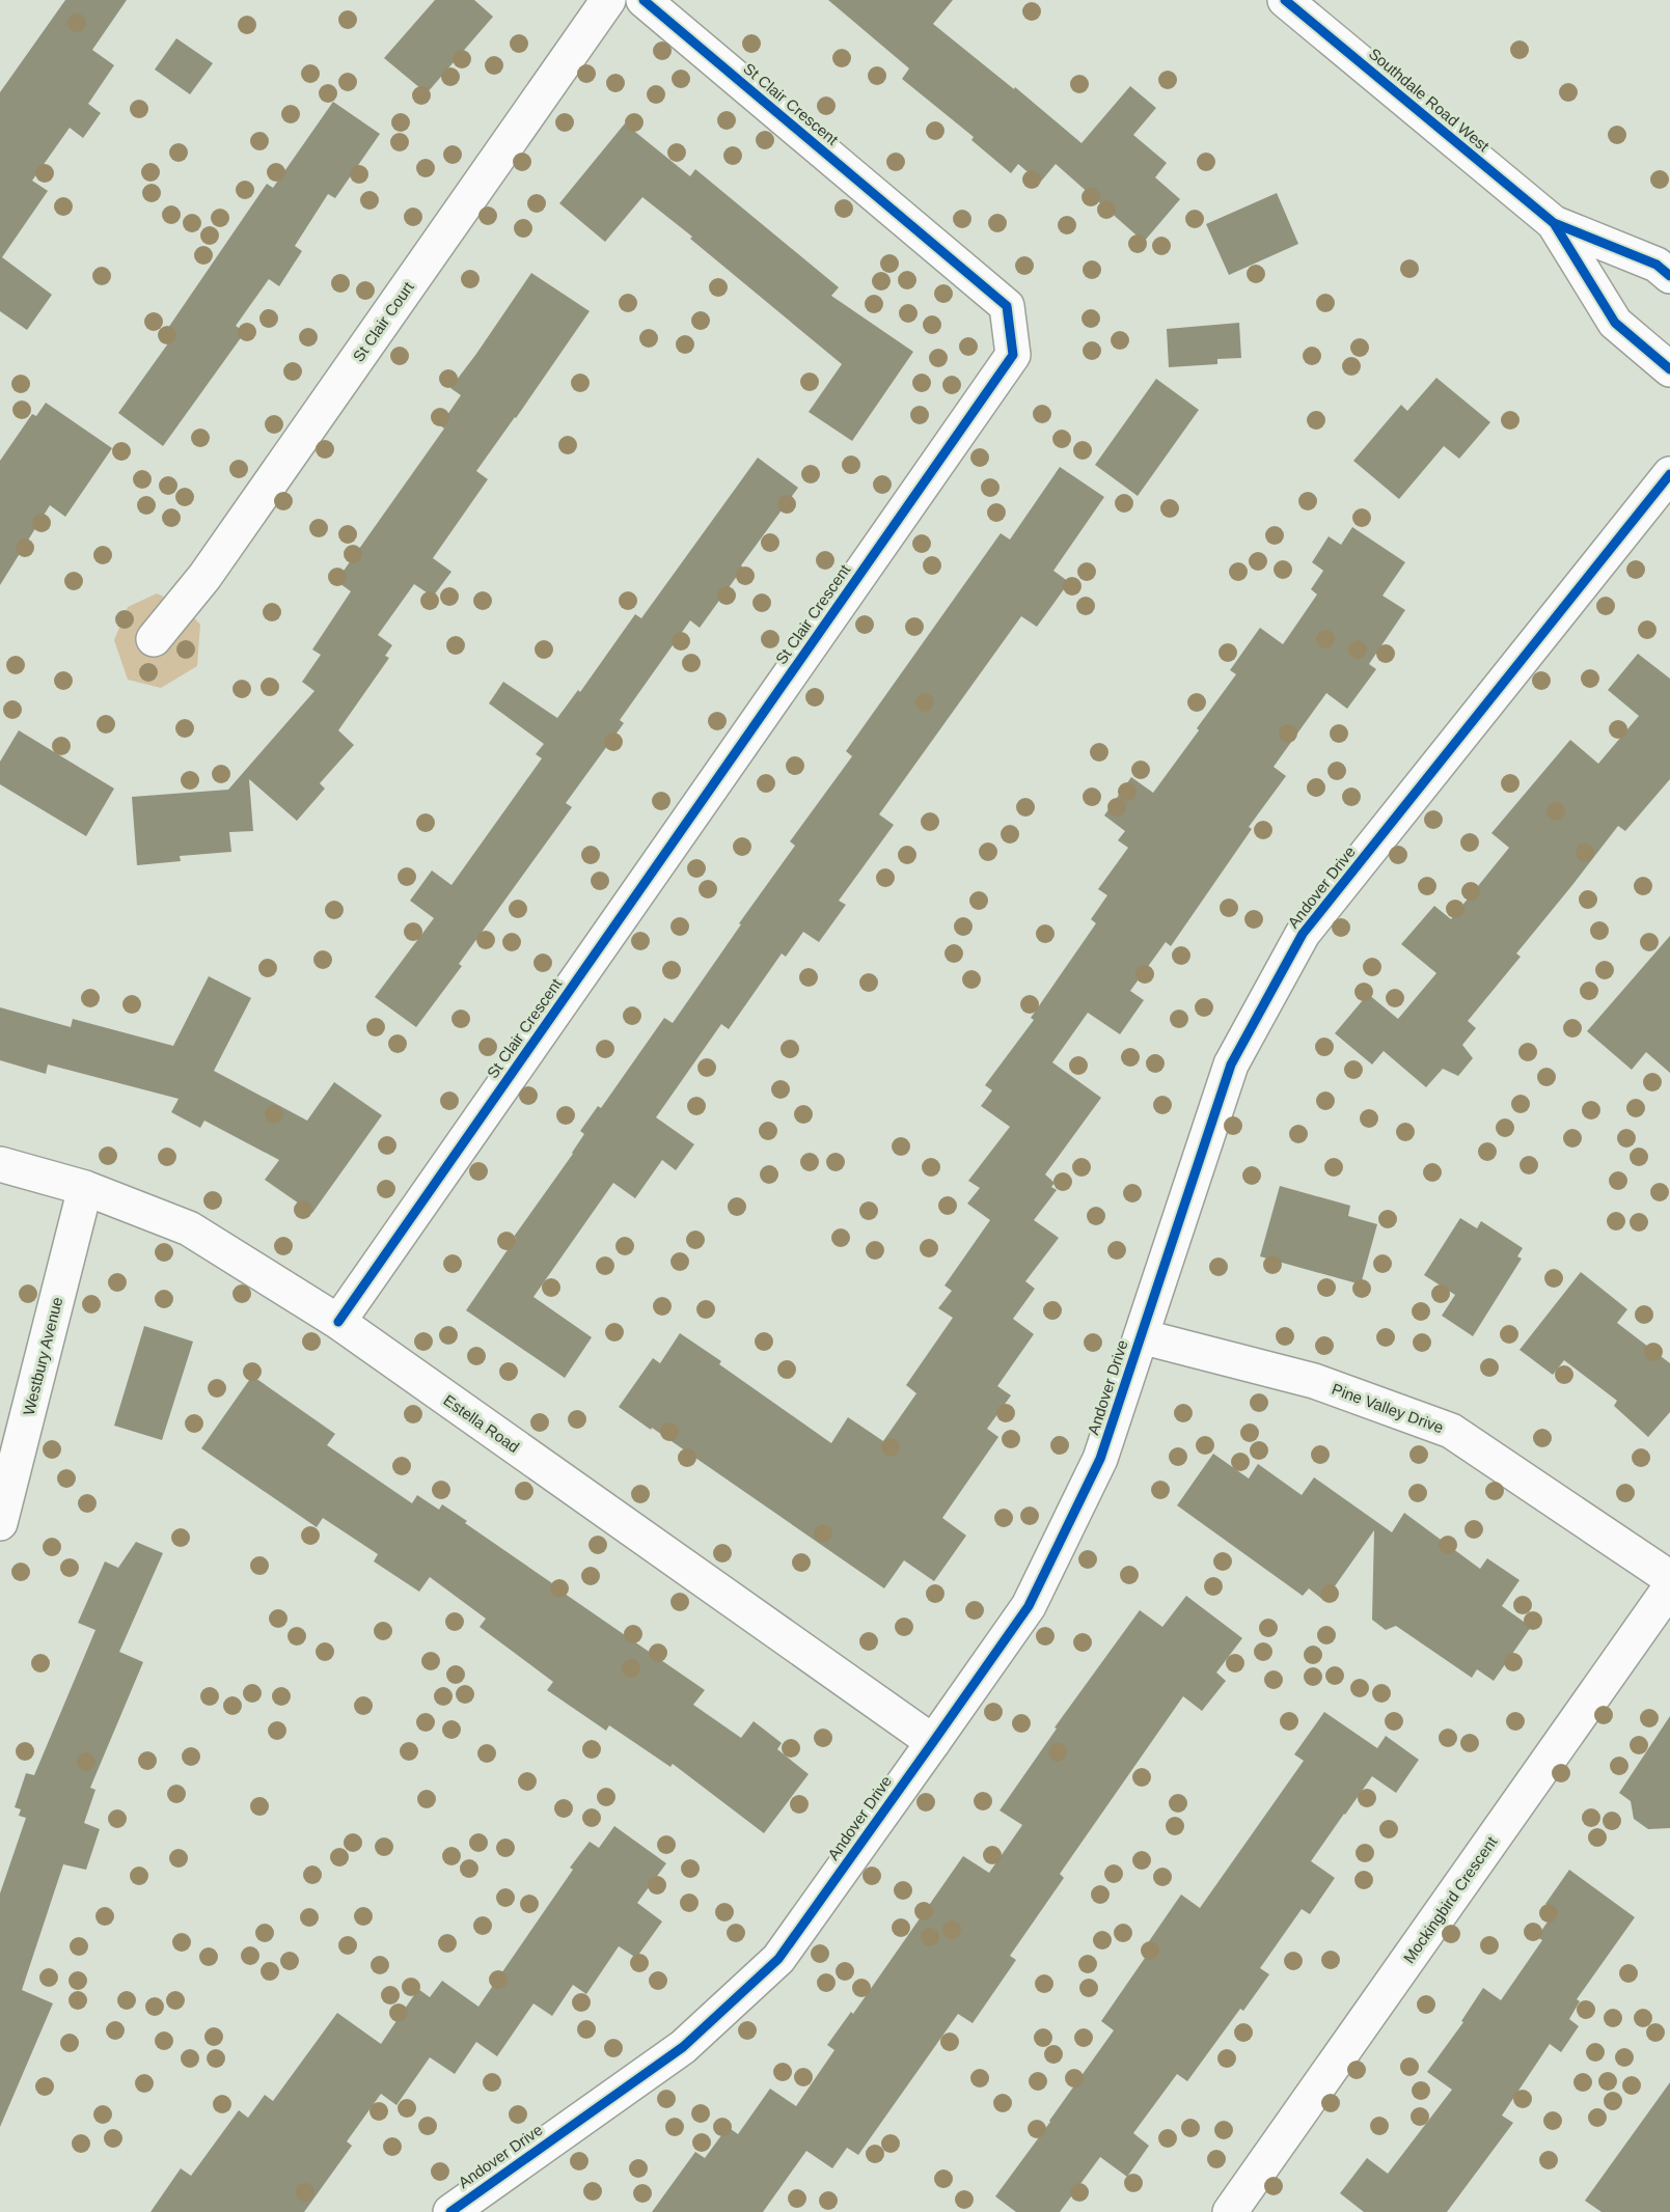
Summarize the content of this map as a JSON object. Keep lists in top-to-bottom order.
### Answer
{
  "streets": {
    "street": [
      "Southdale Road West",
      "St Clair Crescent",
      "St Clair Court",
      "Andover Drive",
      "Westbury Avenue",
      "Pine Valley Drive",
      "Estella Road",
      "Mockingbird Crescent"
    ]
  },
  "crossings": [
    ["St Clair Crescent", "Estella Road"],
    ["Andover Drive", "Pine Valley Drive"],
    ["Andover Drive", "Estella Road"],
    ["Westbury Avenue", "Estella Road"]
  ]
}
